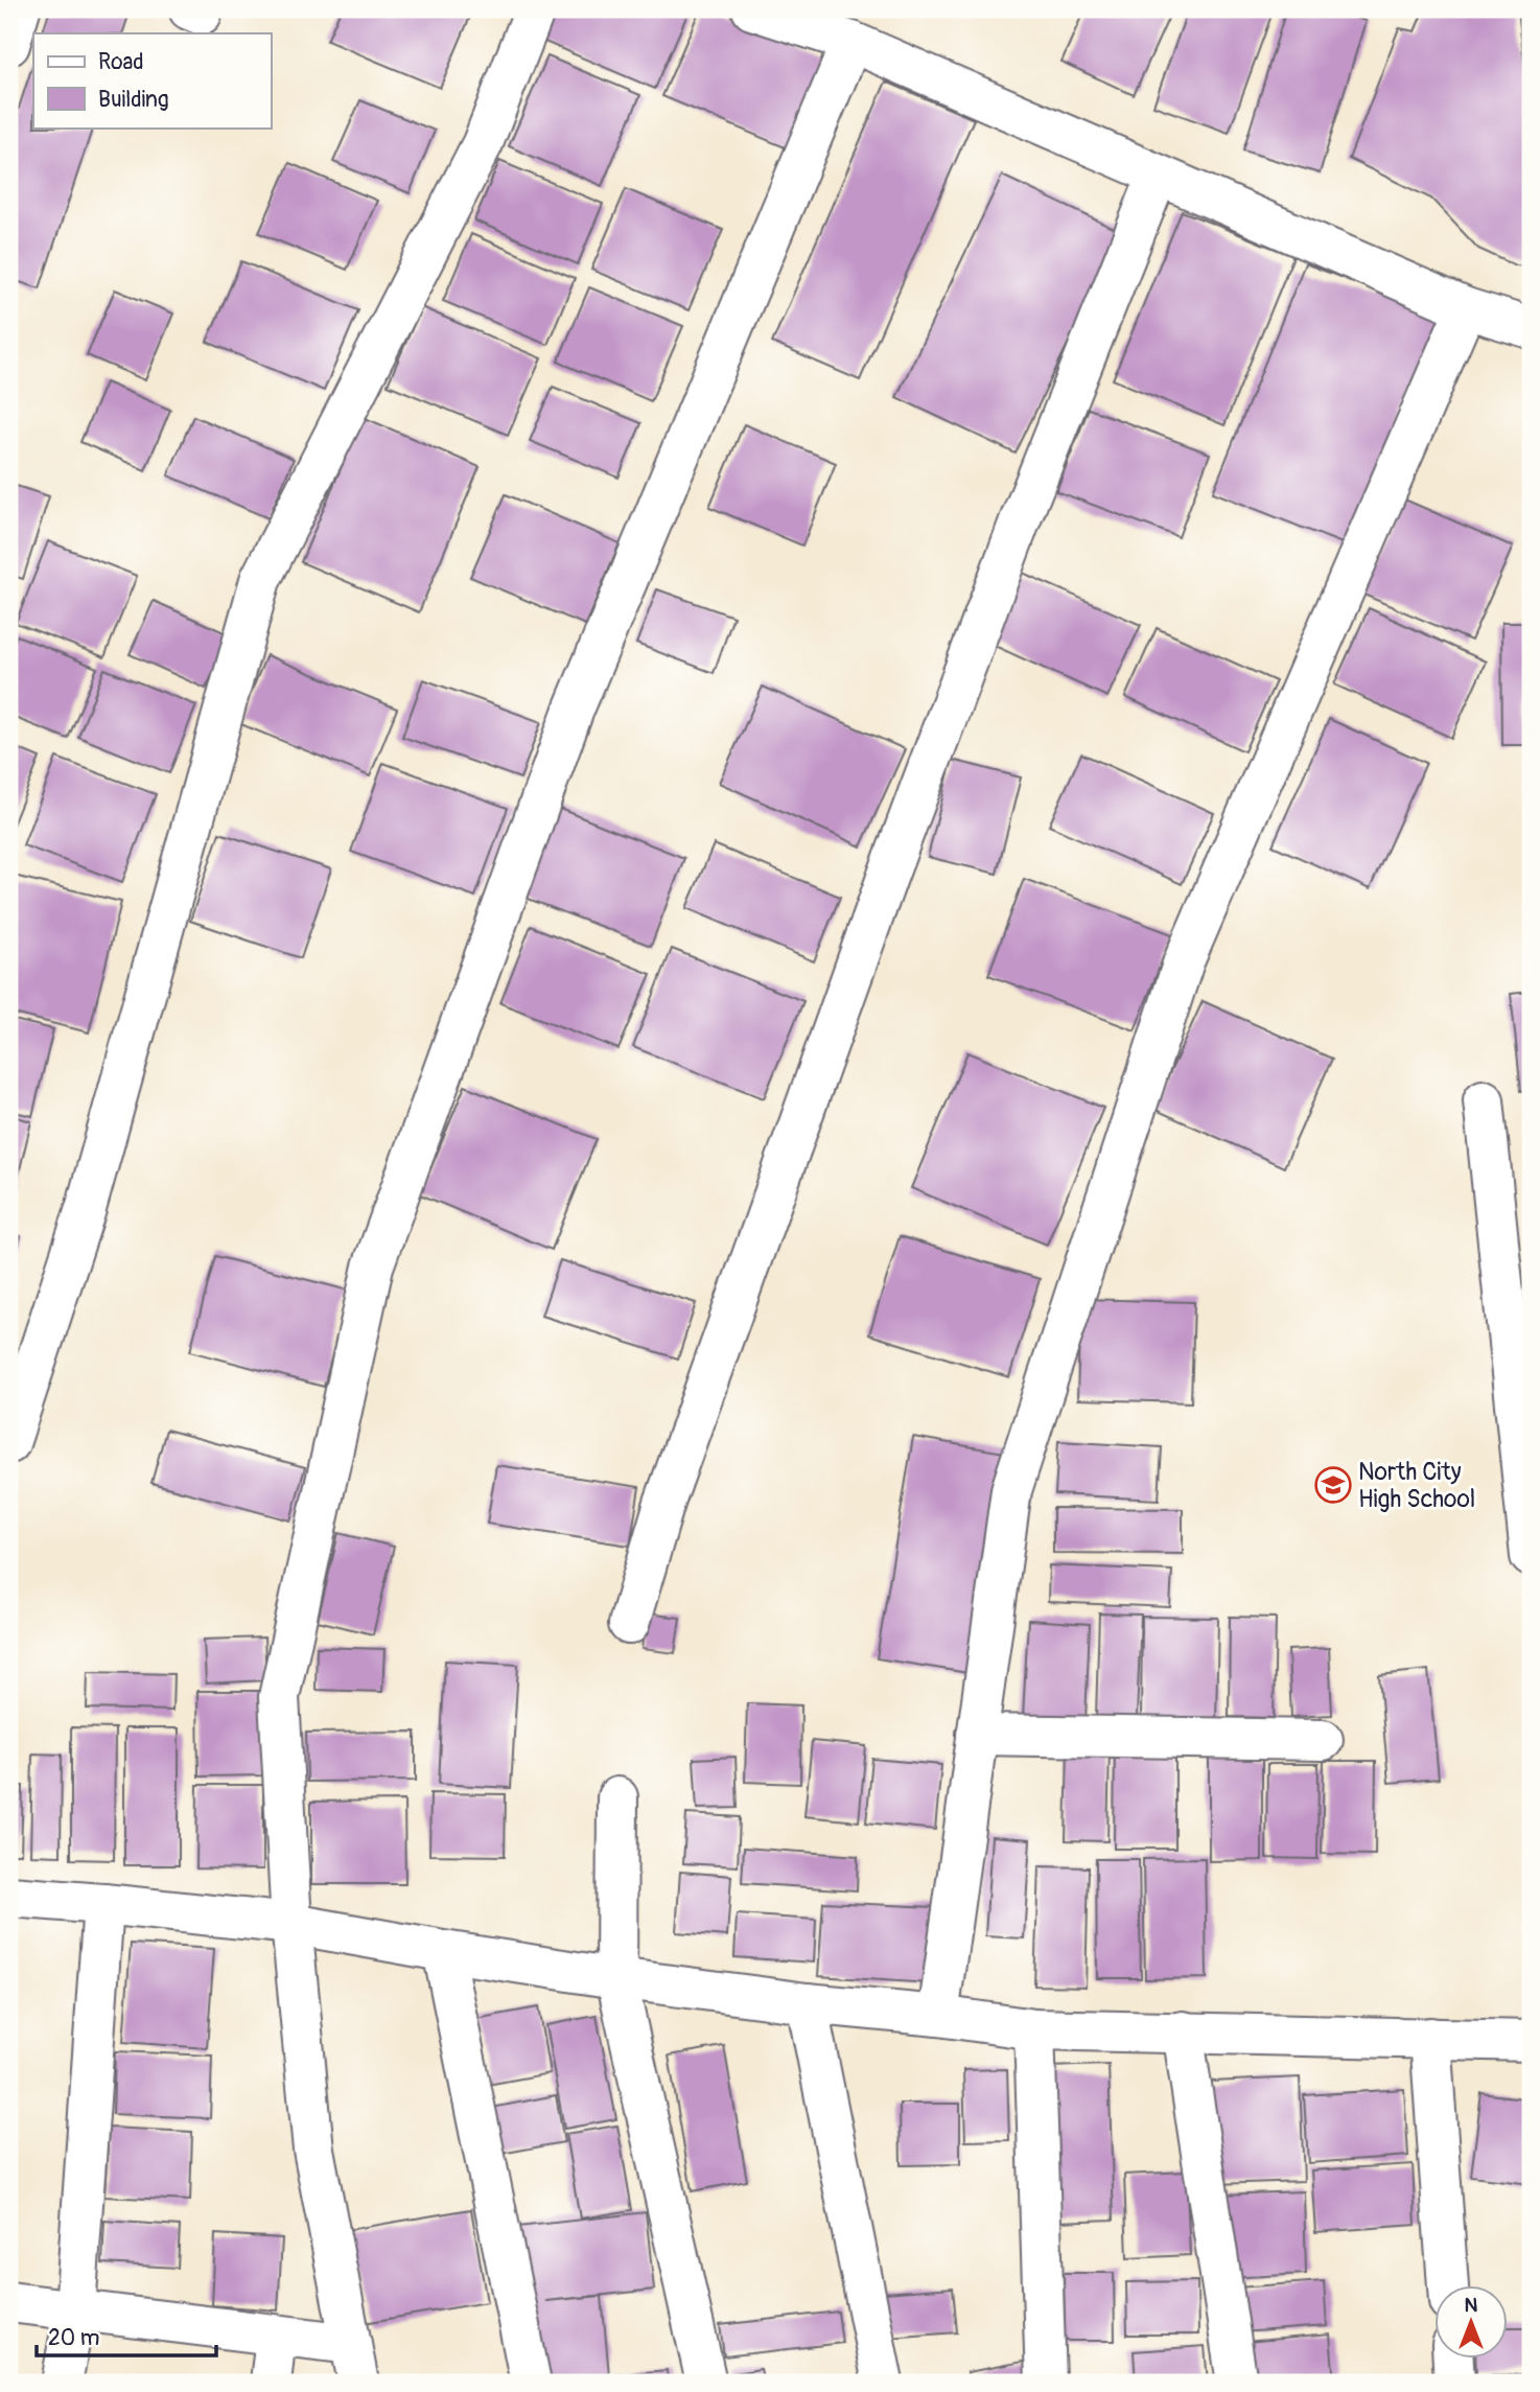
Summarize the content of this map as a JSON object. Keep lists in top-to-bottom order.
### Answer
{
  "places": {
    "school or university": ["North City High School"]
  },
  "legend": ["Road", "Building"],
  "scale_bar": "20 m",
  "north": "top"
}
